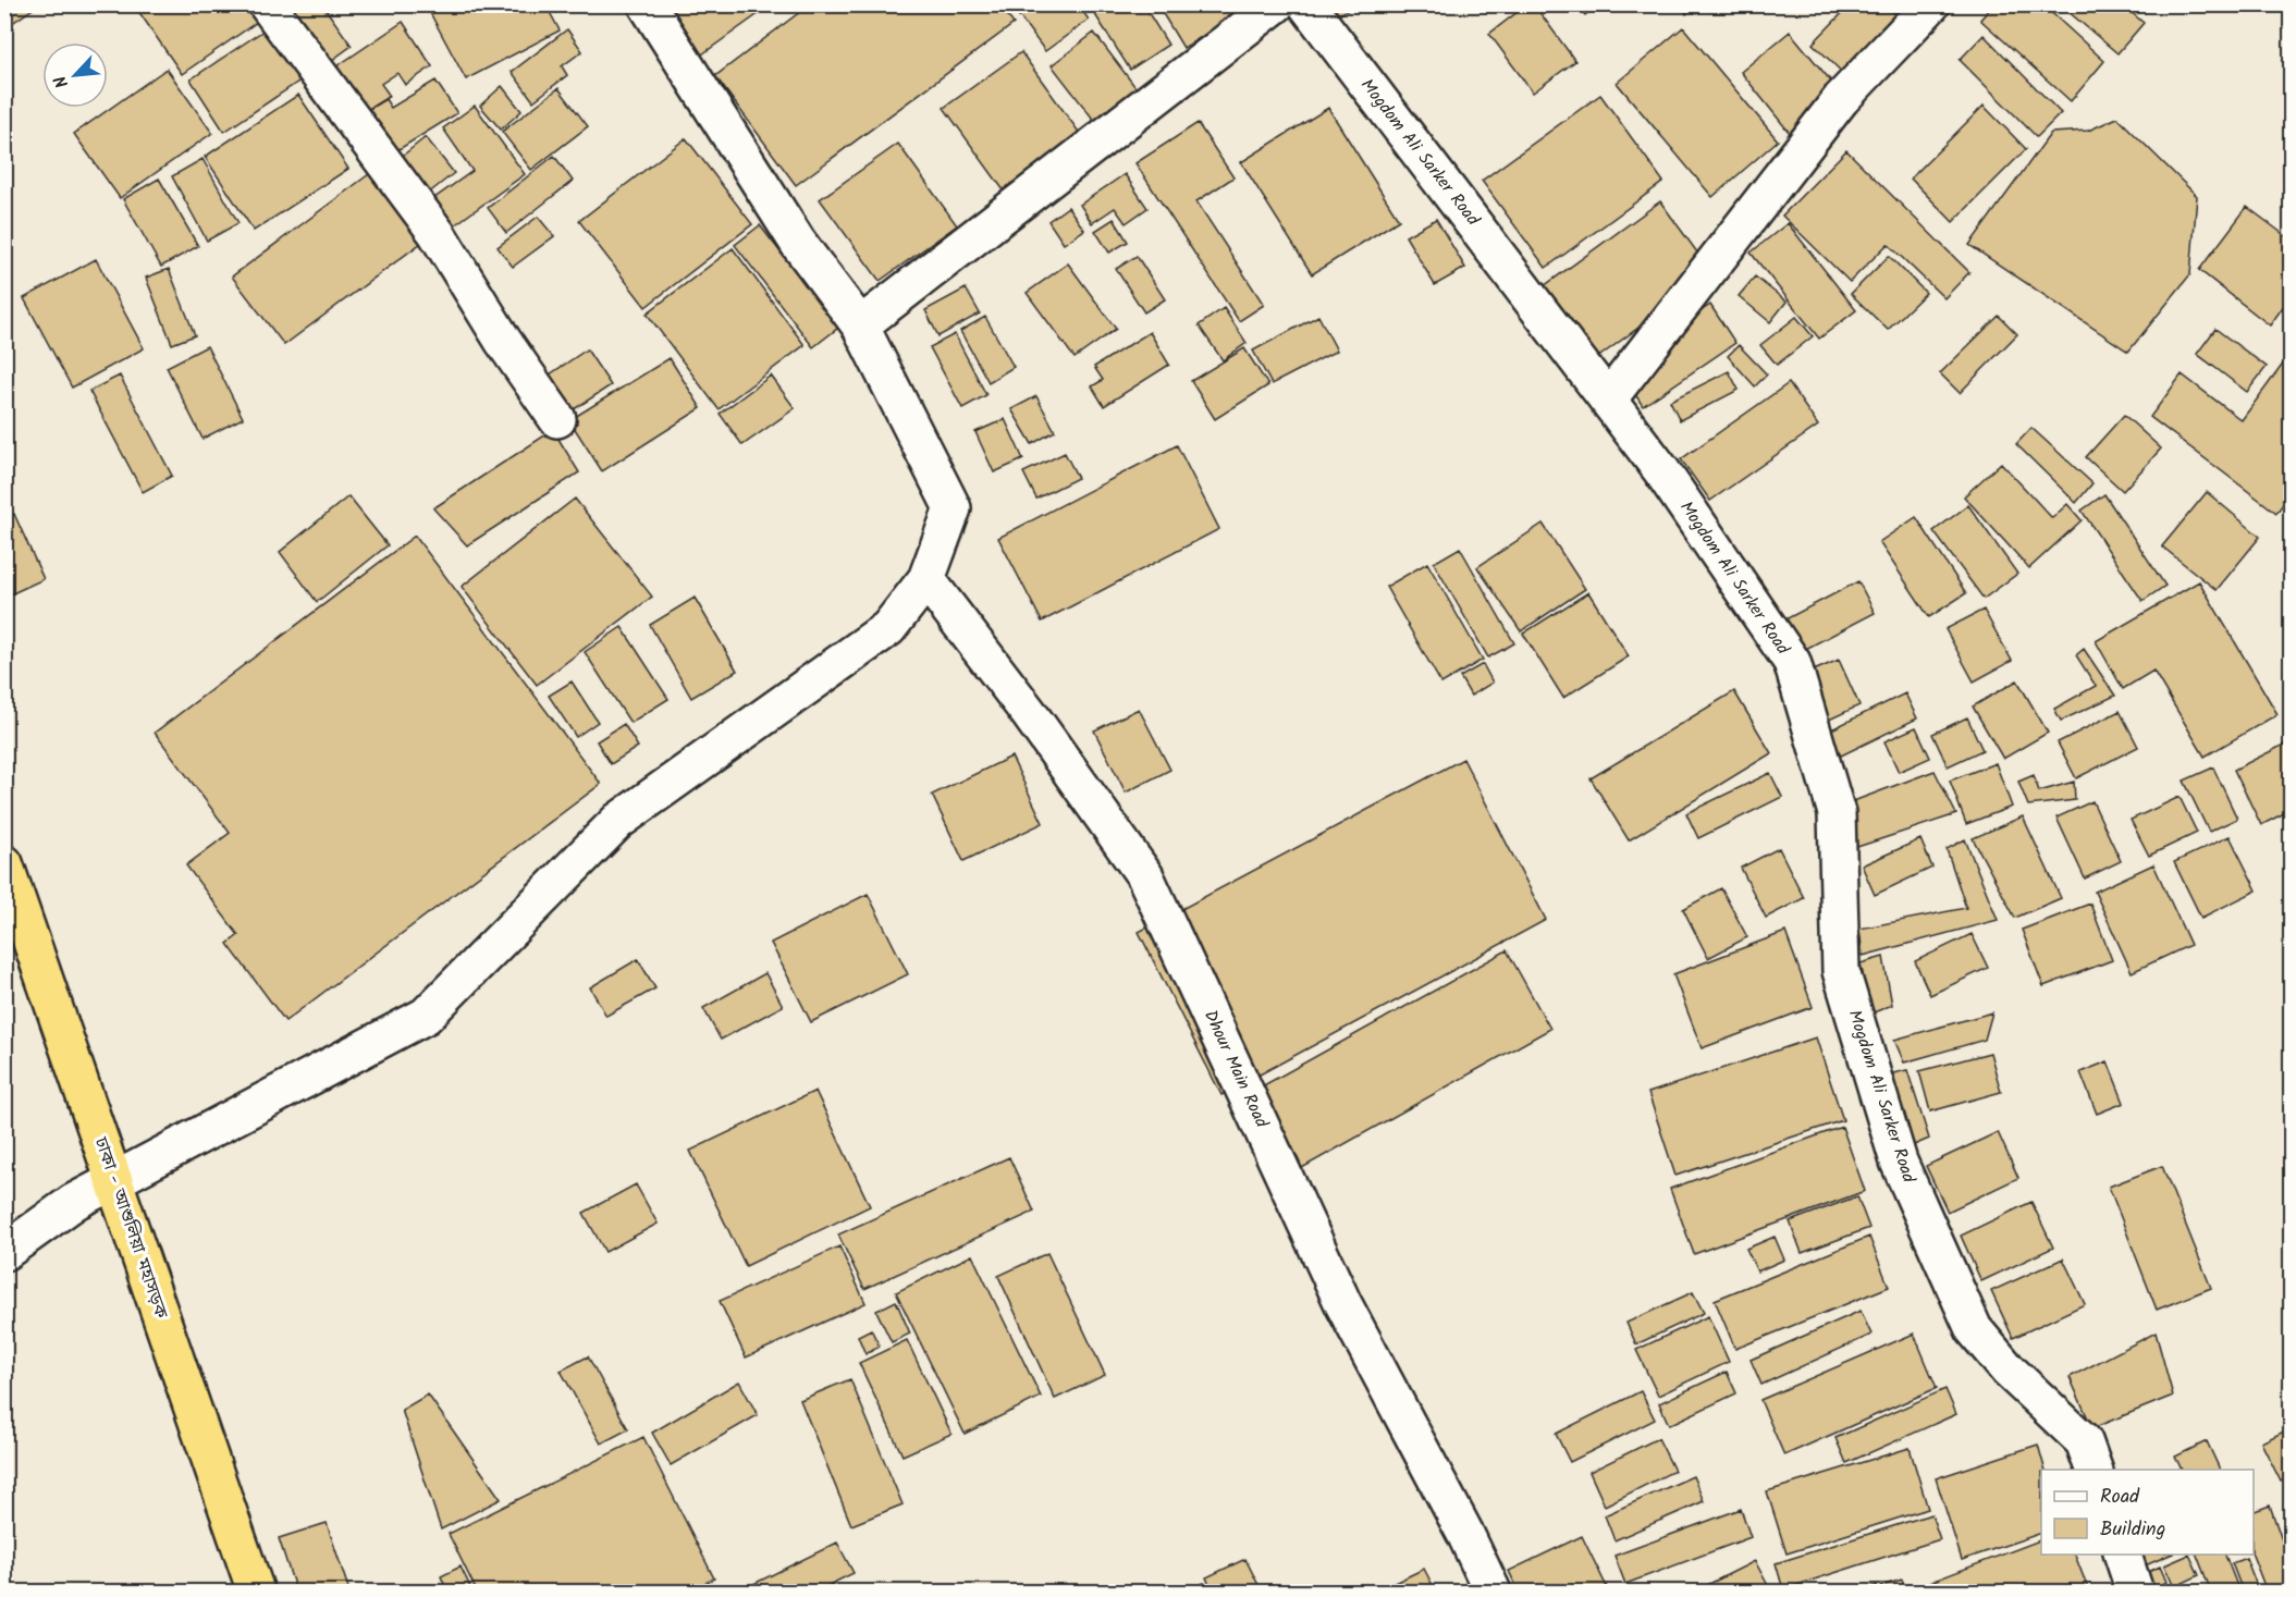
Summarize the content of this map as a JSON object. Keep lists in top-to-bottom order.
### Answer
{
  "streets": {
    "highway": ["ঢাকা - আশুলিয়া মহাসড়ক"],
    "street": ["Mogdom Ali Sarker Road", "Dhour Main Road"]
  },
  "legend": ["Road", "Building"],
  "north": "bottom left"
}
